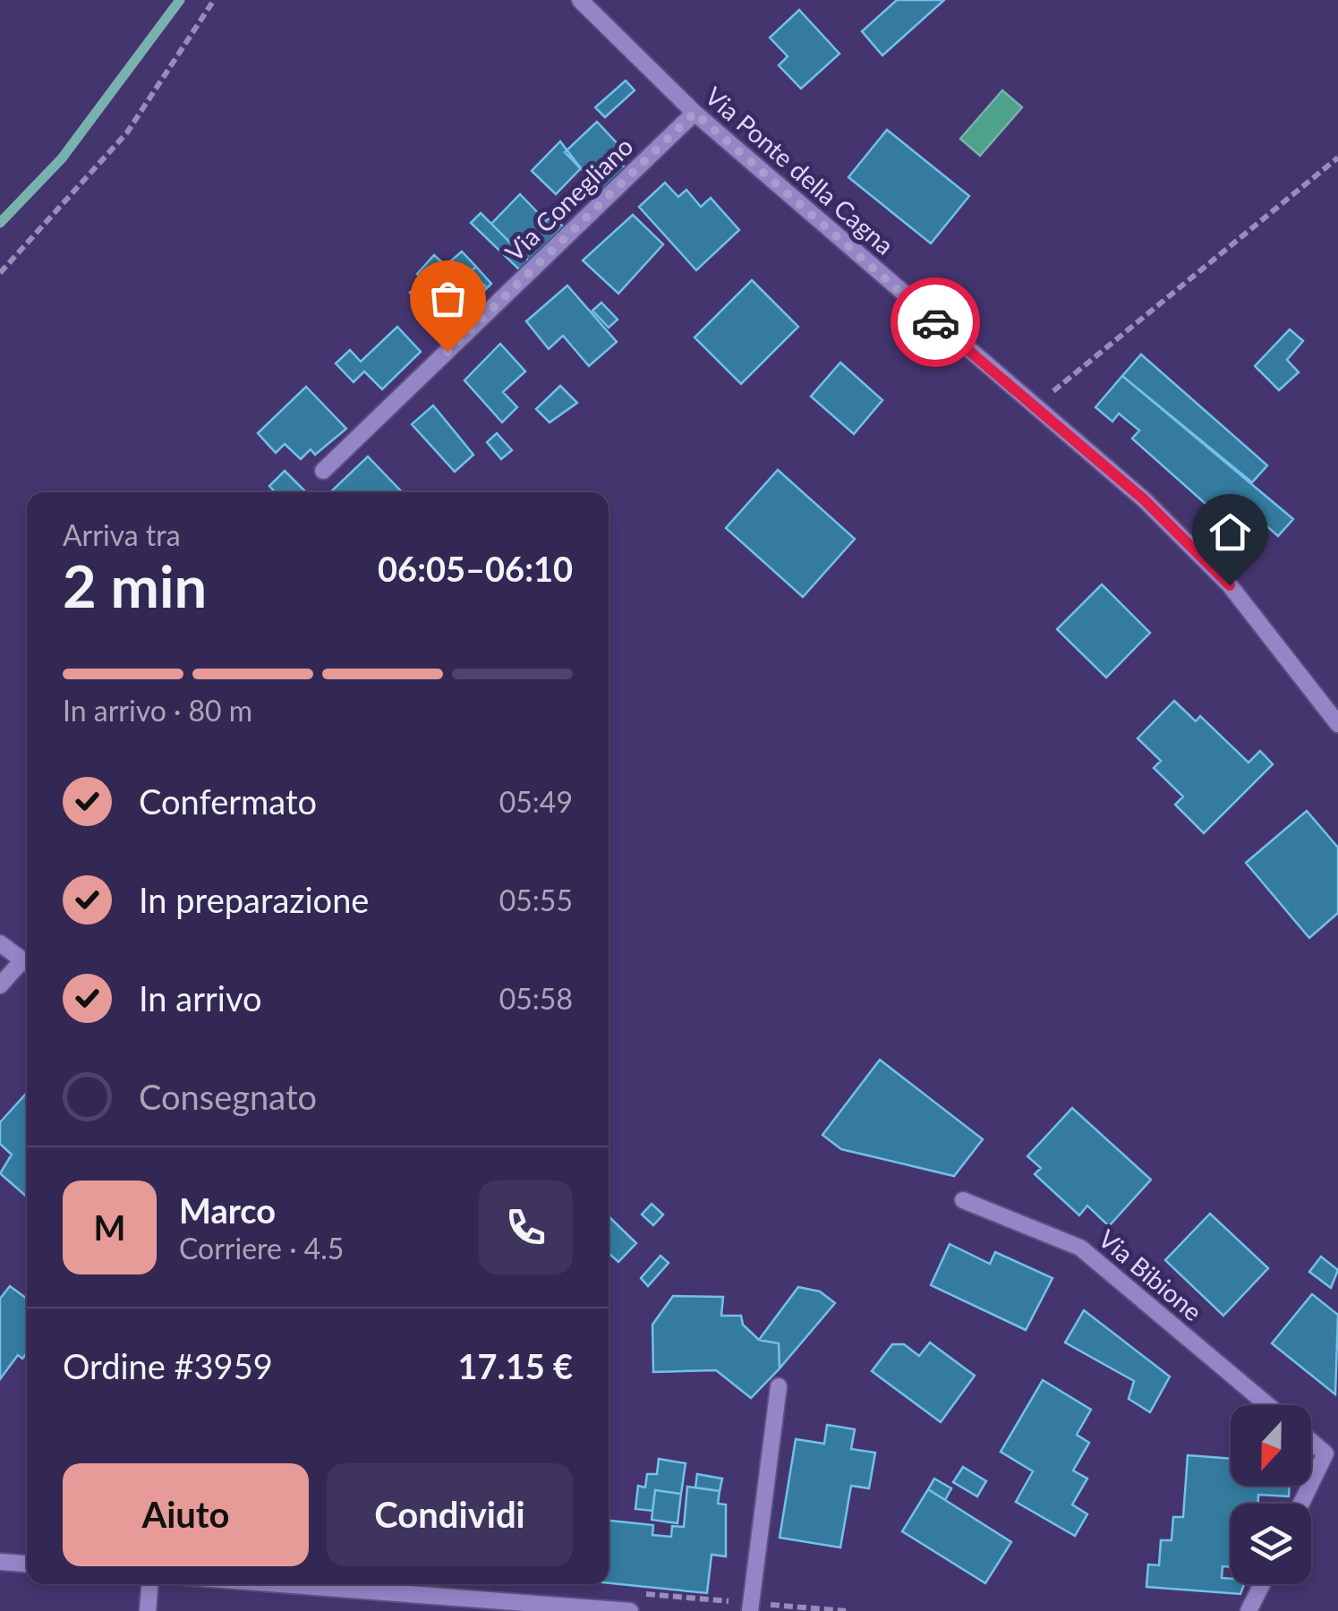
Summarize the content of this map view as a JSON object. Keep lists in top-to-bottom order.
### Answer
{
  "streets": {
    "street": ["Via Ponte della Cagna", "Via Conegliano", "Via Bibione"]
  },
  "crossings": [
    ["Via Ponte della Cagna", "Via Conegliano"]
  ],
  "north": "bottom",
  "page": {
    "heading": ["2 min", "Arriva tra", "06:05–06:10"],
    "panel": [
      "Marco",
      "Corriere · 4.5",
      "Ordine #3959",
      "17.15 €"
    ],
    "bar": "In arrivo · 80 m",
    "list": [
      ["Confermato", "05:49"],
      ["In preparazione", "05:55"],
      ["In arrivo", "05:58"],
      "Consegnato"
    ],
    "round": "M",
    "buttons": ["Aiuto", "Condividi"]
  }
}
